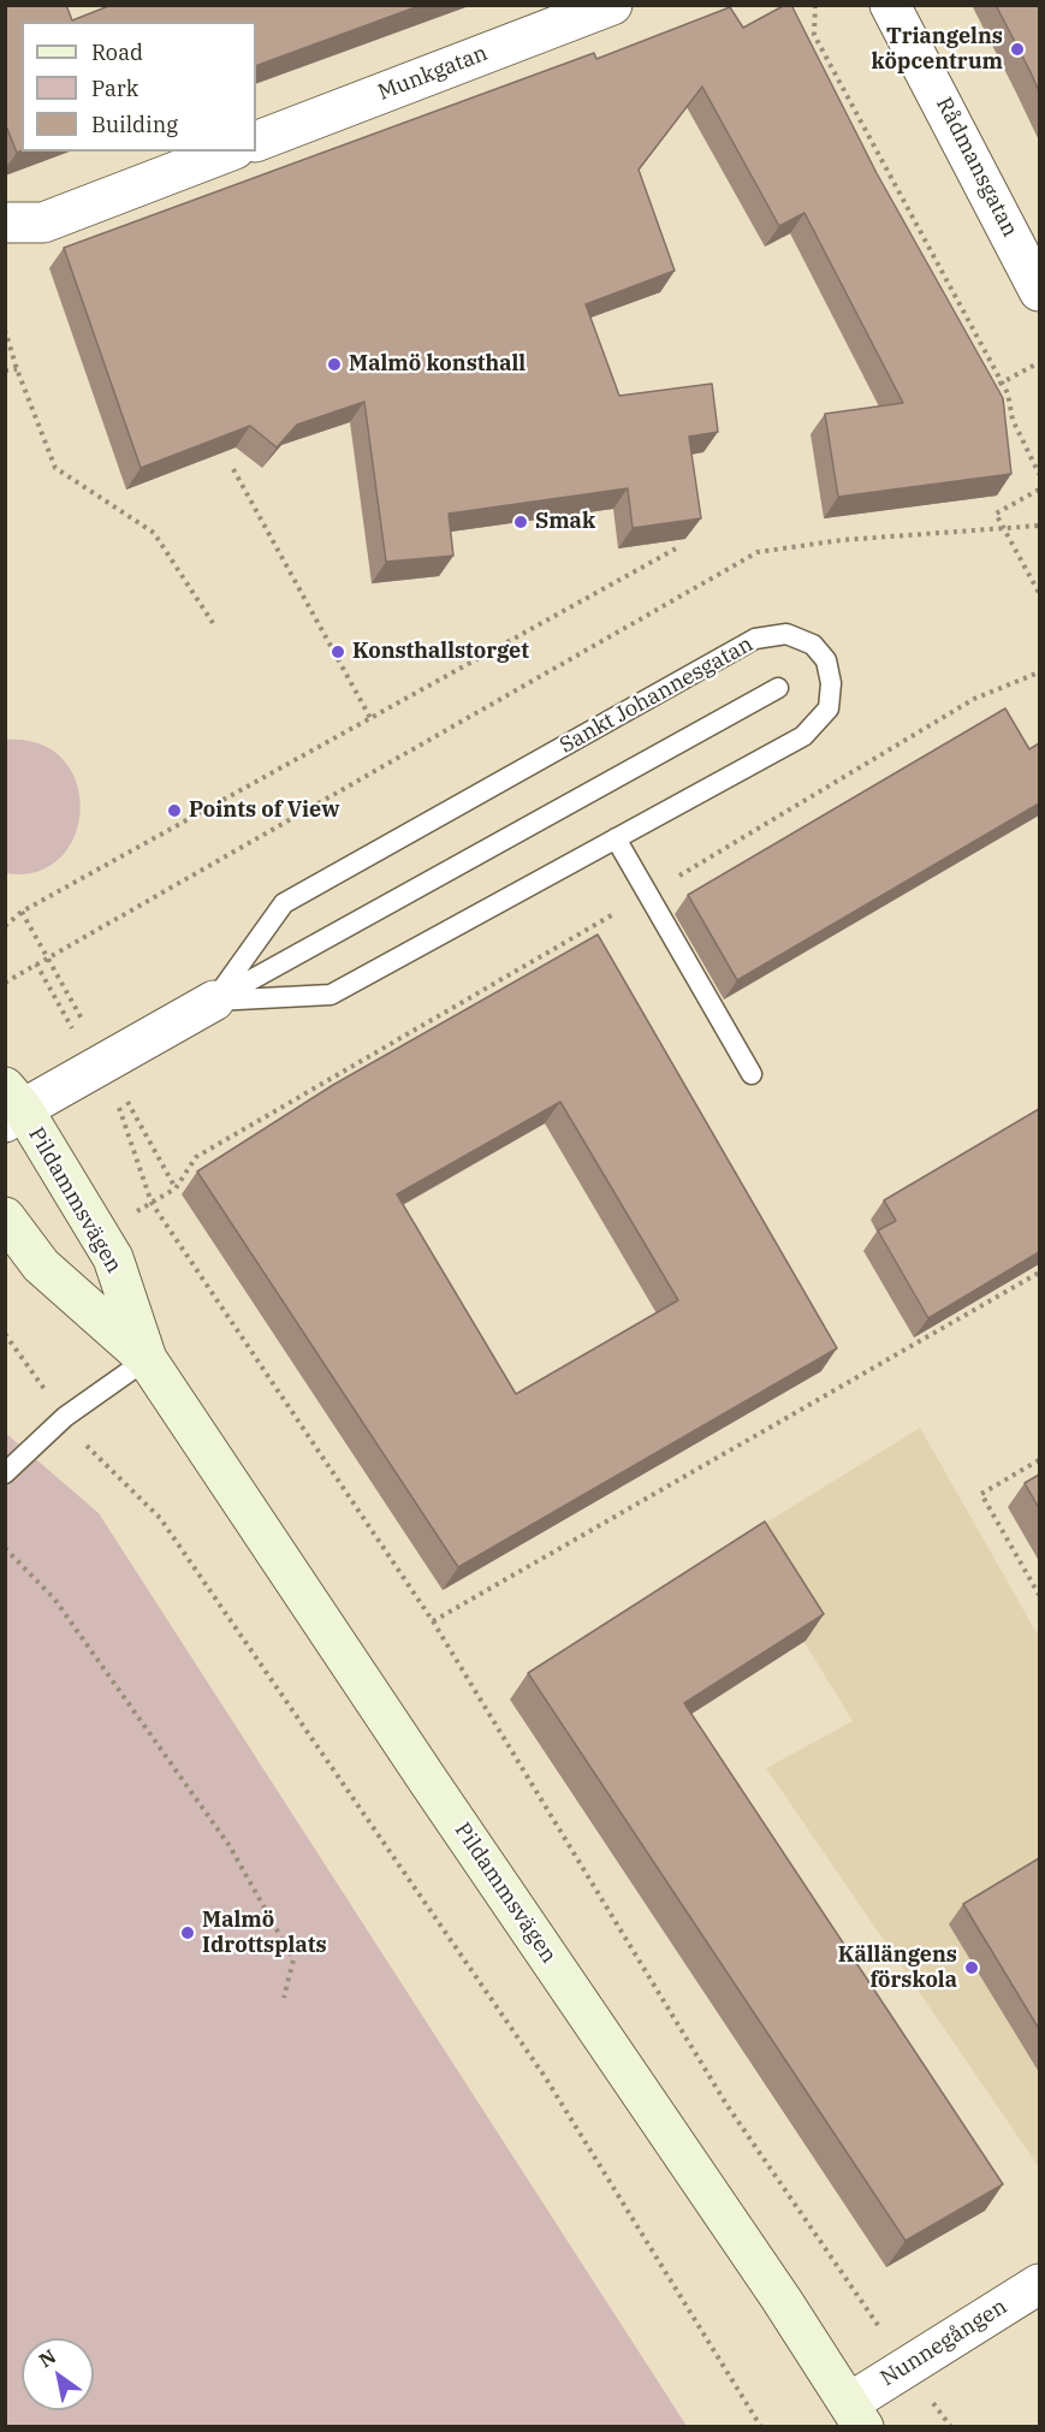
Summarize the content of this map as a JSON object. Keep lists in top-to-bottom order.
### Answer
{
  "streets": {
    "main road": ["Pildammsvägen"],
    "street": [
      "Munkgatan",
      "Rådmansgatan",
      "Sankt Johannesgatan",
      "Nunnegången"
    ]
  },
  "crossings": [
    ["Sankt Johannesgatan", "Pildammsvägen"],
    ["Pildammsvägen", "Nunnegången"]
  ],
  "places": [
    "Triangelns köpcentrum",
    "Malmö konsthall",
    "Smak",
    "Konsthallstorget",
    "Points of View",
    "Malmö Idrottsplats",
    "Källängens förskola"
  ],
  "legend": ["Road", "Park", "Building"],
  "north": "top left"
}
